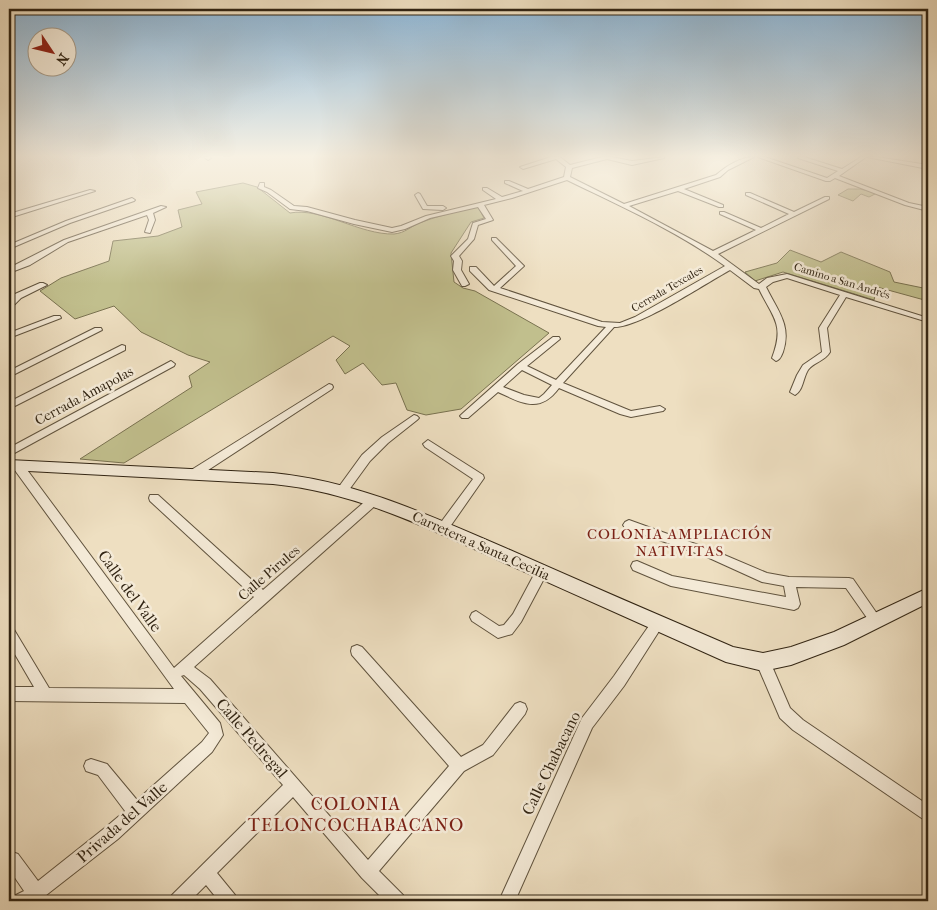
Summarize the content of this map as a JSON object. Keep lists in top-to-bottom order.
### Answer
{
  "streets": {
    "main road": ["Carretera a Santa Cecilia"],
    "street": [
      "Camino a San Andrés",
      "Cerrada Texcales",
      "Cerrada Amapolas",
      "Calle Pirules",
      "Calle del Valle",
      "Calle Pedregal",
      "Calle Chabacano",
      "Privada del Valle"
    ]
  },
  "crossings": [
    ["Carretera a Santa Cecilia", "Calle Pirules"],
    ["Carretera a Santa Cecilia", "Calle del Valle"],
    ["Carretera a Santa Cecilia", "Calle Chabacano"],
    ["Calle Pirules", "Calle del Valle"],
    ["Calle Pirules", "Calle Pedregal"],
    ["Calle del Valle", "Calle Pedregal"],
    ["Calle del Valle", "Privada del Valle"]
  ],
  "districts": ["COLONIA AMPLIACIÓN NATIVITAS", "COLONIA TELONCOCHABACANO"],
  "north": "bottom right"
}
